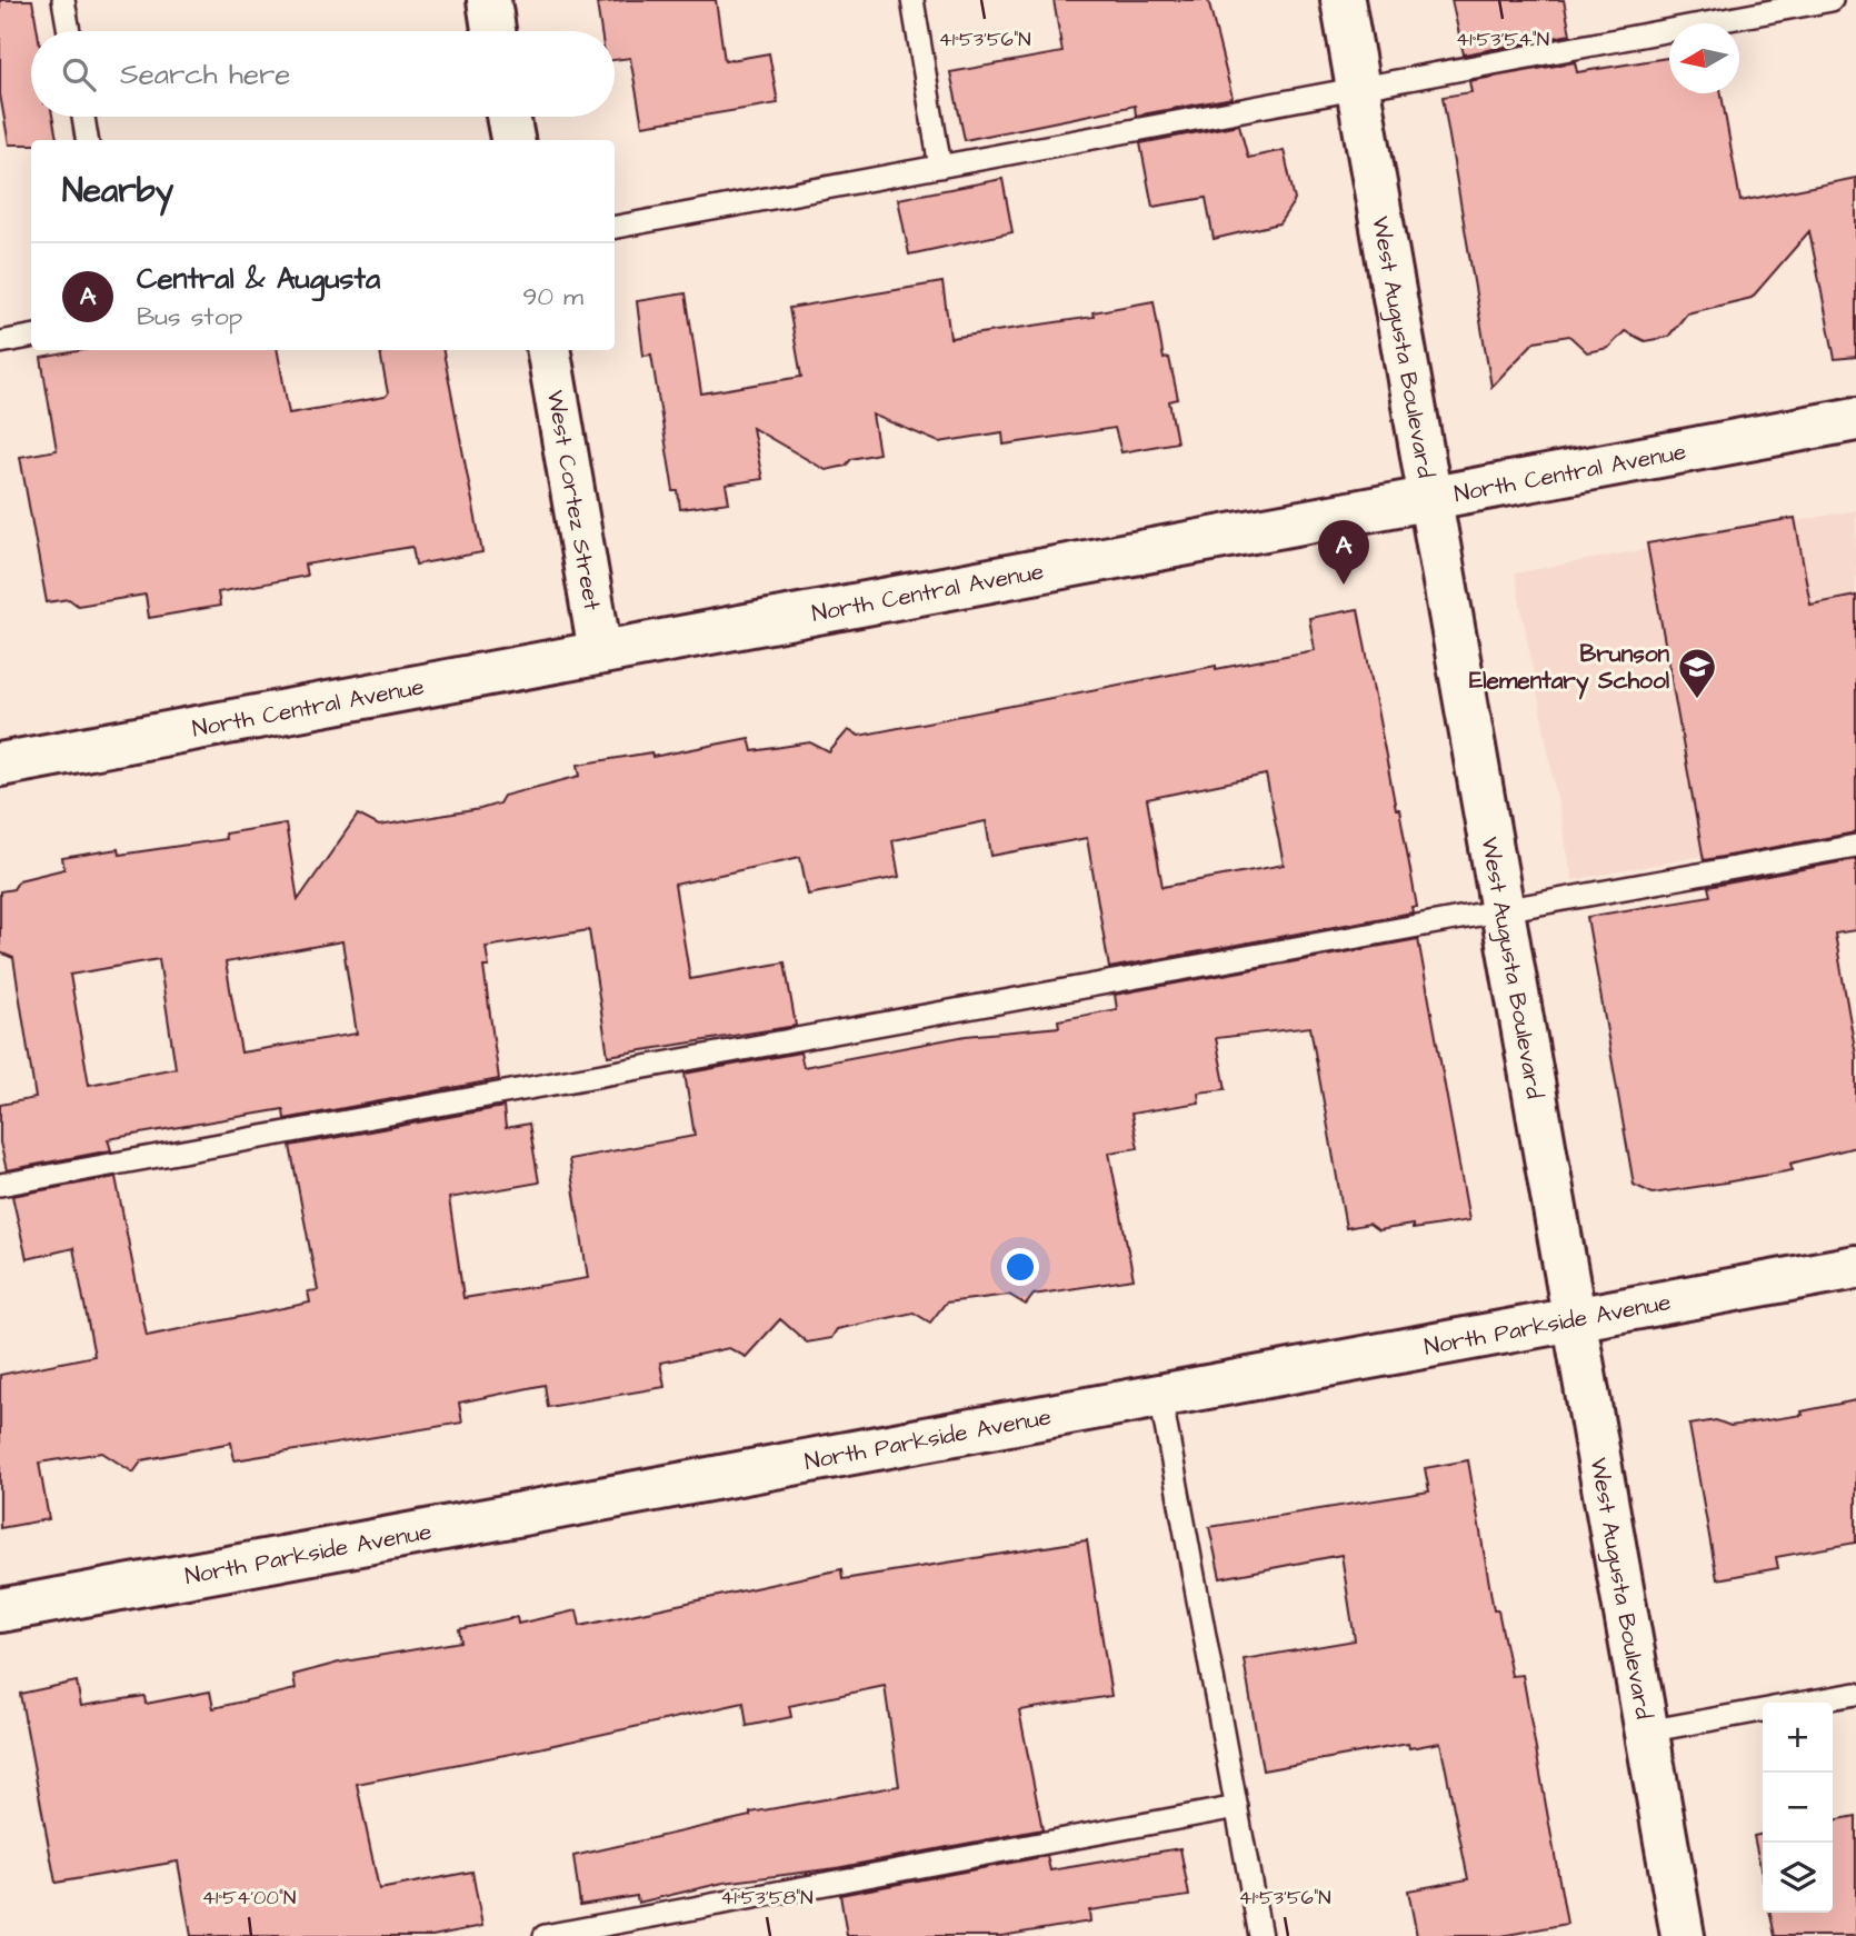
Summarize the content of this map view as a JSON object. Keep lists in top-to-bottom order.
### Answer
{
  "streets": {
    "street": [
      "West Augusta Boulevard",
      "North Central Avenue",
      "West Cortez Street",
      "North Parkside Avenue"
    ]
  },
  "crossings": [
    ["West Augusta Boulevard", "North Central Avenue"],
    ["West Augusta Boulevard", "North Parkside Avenue"],
    ["North Central Avenue", "West Cortez Street"]
  ],
  "places": {
    "school or university": ["Brunson Elementary School"]
  },
  "north": "left",
  "page": {
    "search": "Search here",
    "heading": "Nearby",
    "list": [
      {
        "mark": "A",
        "name": "Central & Augusta",
        "note": "Bus stop",
        "value": "90 m"
      }
    ],
    "pins": "A",
    "map_buttons": ["+", "−"]
  },
  "coordinates": [
    "41°53'56\"N",
    "41°53'54\"N",
    "41°54'00\"N",
    "41°53'58\"N"
  ]
}
